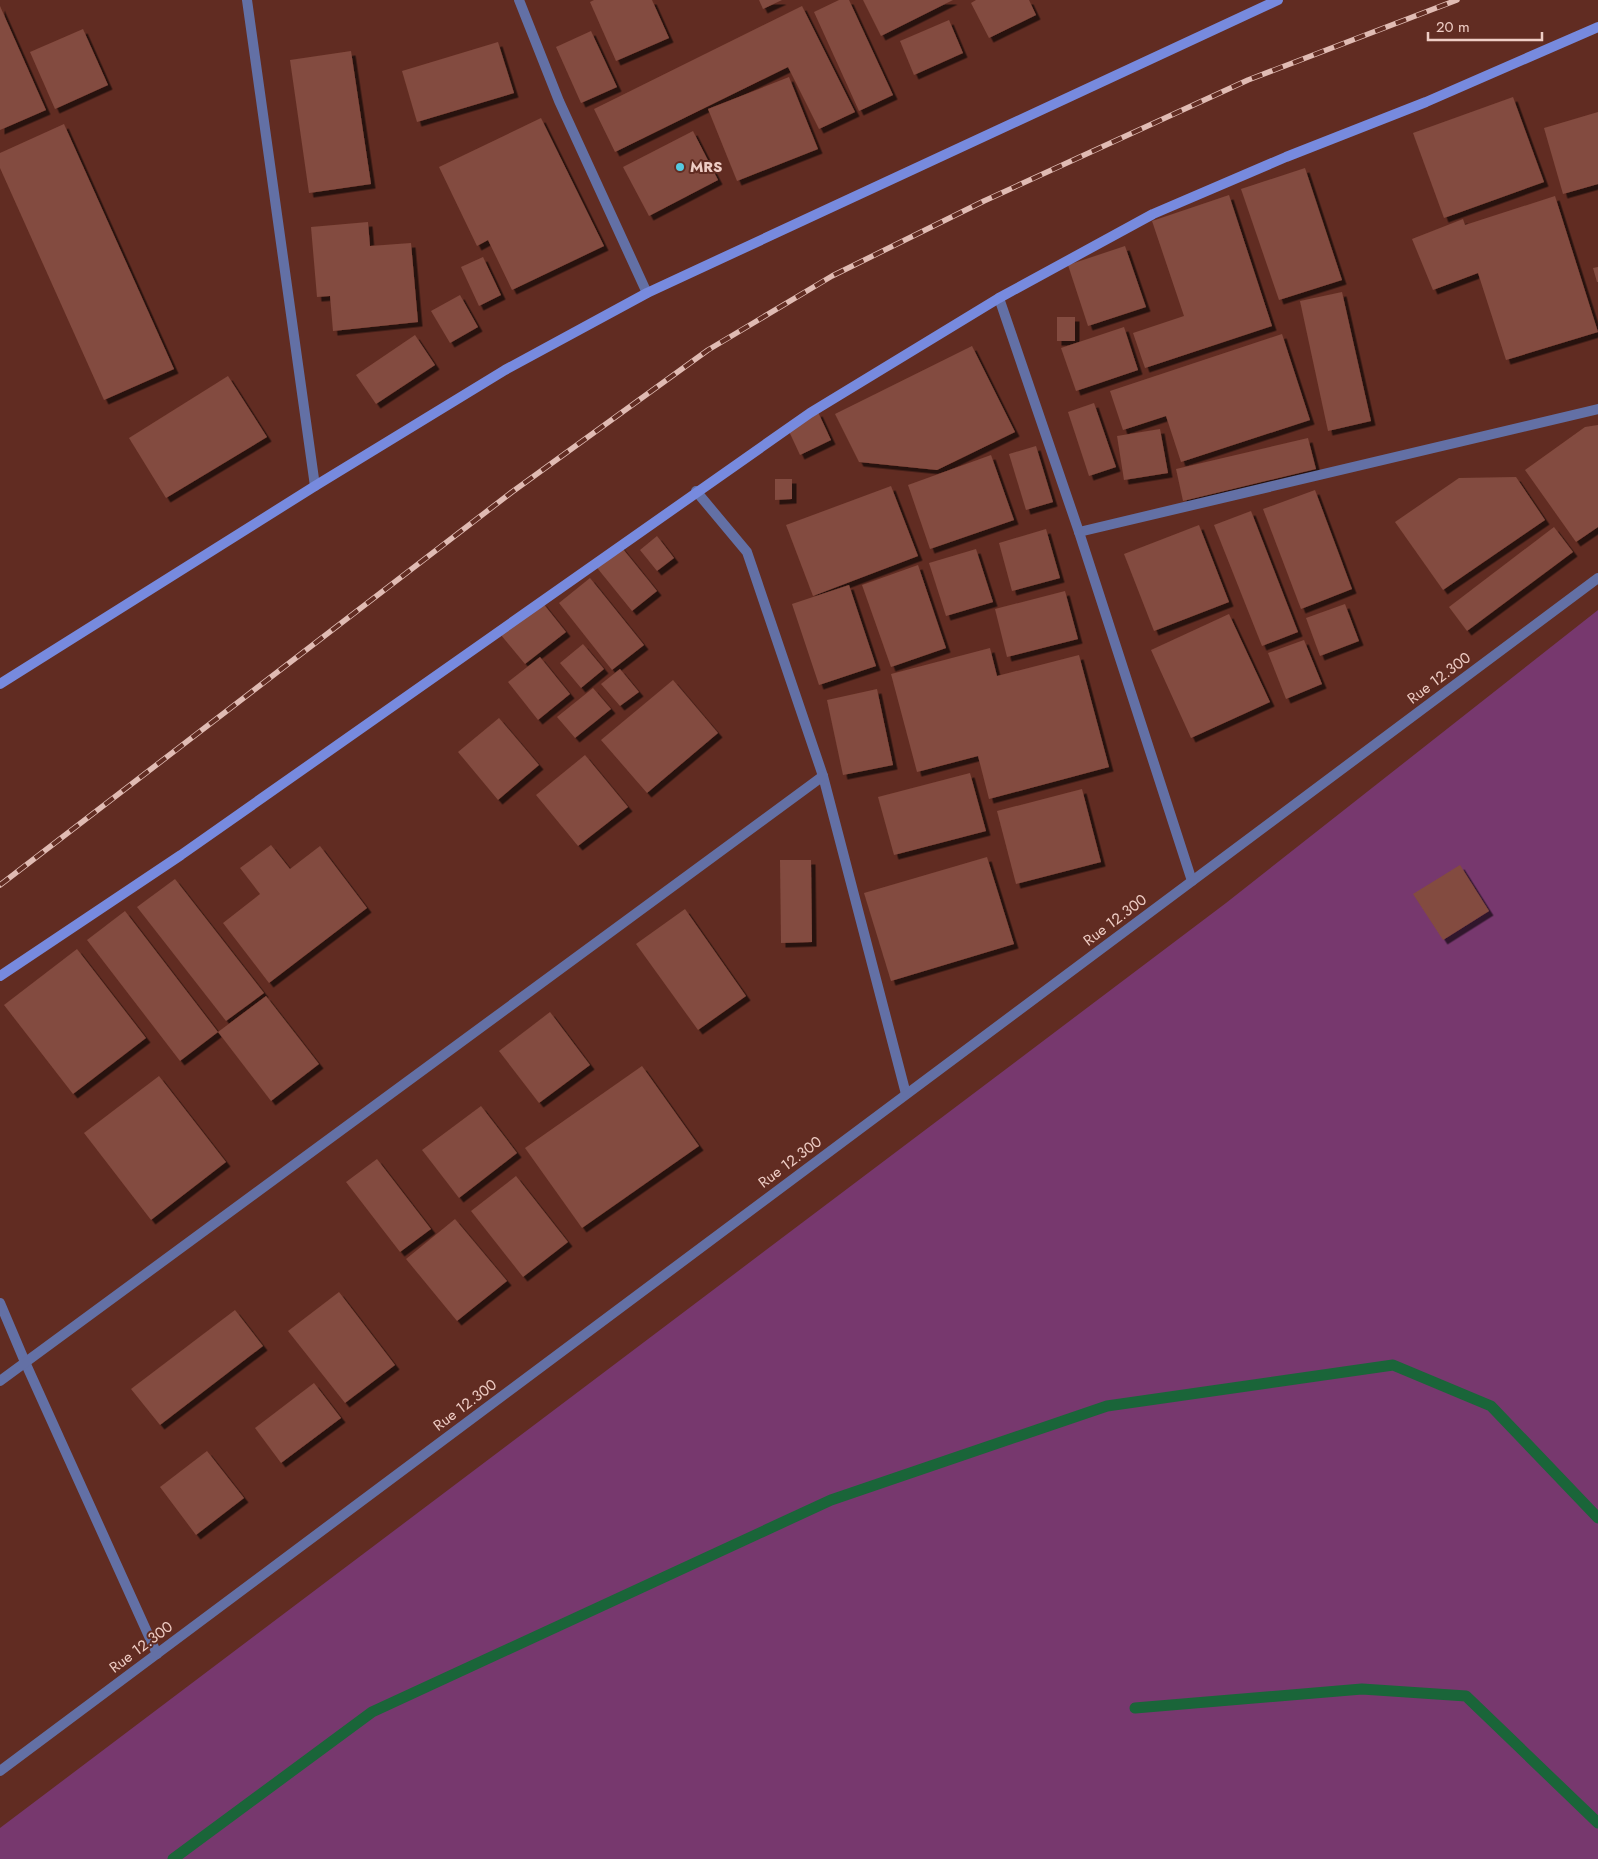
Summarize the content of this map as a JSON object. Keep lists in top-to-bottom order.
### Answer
{
  "streets": {
    "street": ["Rue 12.300"]
  },
  "places": ["MRS"],
  "scale_bar": "20 m"
}
